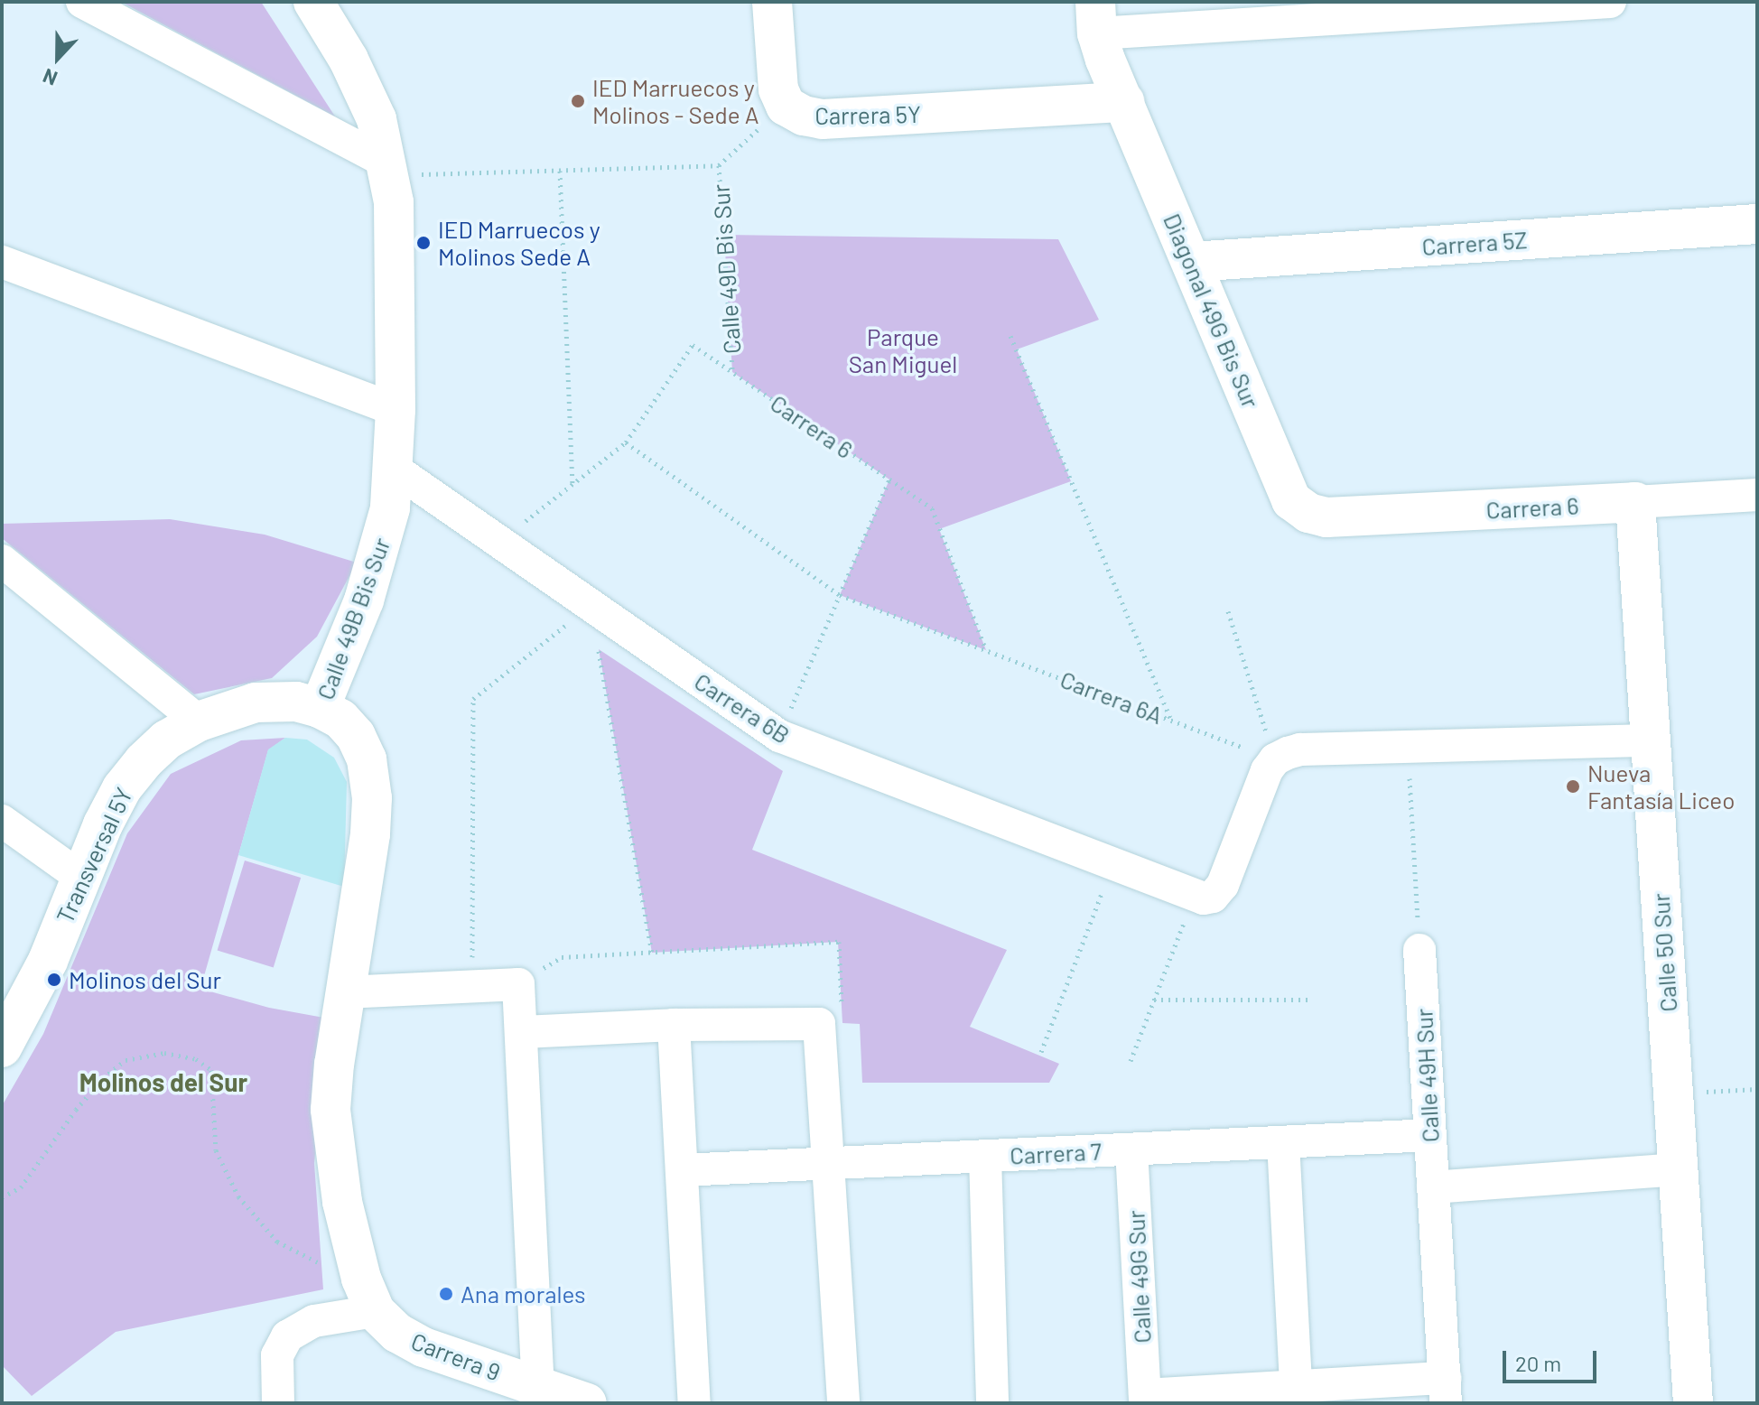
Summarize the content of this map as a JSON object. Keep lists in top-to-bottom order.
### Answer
{
  "streets": {
    "street": [
      "Carrera 5Y",
      "Carrera 5Z",
      "Diagonal 49G Bis Sur",
      "Carrera 6",
      "Calle 49B Bis Sur",
      "Carrera 6B",
      "Transversal 5Y",
      "Calle 50 Sur",
      "Calle 49H Sur",
      "Carrera 7",
      "Calle 49G Sur",
      "Carrera 9"
    ],
    "path": ["Calle 49D Bis Sur", "Carrera 6A"]
  },
  "crossings": [
    ["Carrera 5Y", "Calle 49D Bis Sur"],
    ["Carrera 5Y", "Diagonal 49G Bis Sur"],
    ["Carrera 5Z", "Diagonal 49G Bis Sur"],
    ["Calle 49D Bis Sur", "Carrera 6"],
    ["Diagonal 49G Bis Sur", "Carrera 6"],
    ["Carrera 6", "Carrera 6A"],
    ["Carrera 6", "Calle 50 Sur"],
    ["Calle 49B Bis Sur", "Carrera 6B"],
    ["Calle 49B Bis Sur", "Transversal 5Y"],
    ["Calle 49B Bis Sur", "Carrera 9"],
    ["Calle 49H Sur", "Carrera 7"],
    ["Carrera 7", "Calle 49G Sur"]
  ],
  "districts": ["Molinos del Sur"],
  "parks": ["Parque San Miguel"],
  "places": [
    "IED Marruecos y Molinos - Sede A",
    "IED Marruecos y Molinos Sede A",
    "Nueva Fantasía Liceo",
    "Molinos del Sur",
    "Ana morales"
  ],
  "scale_bar": "20 m",
  "north": "bottom"
}
